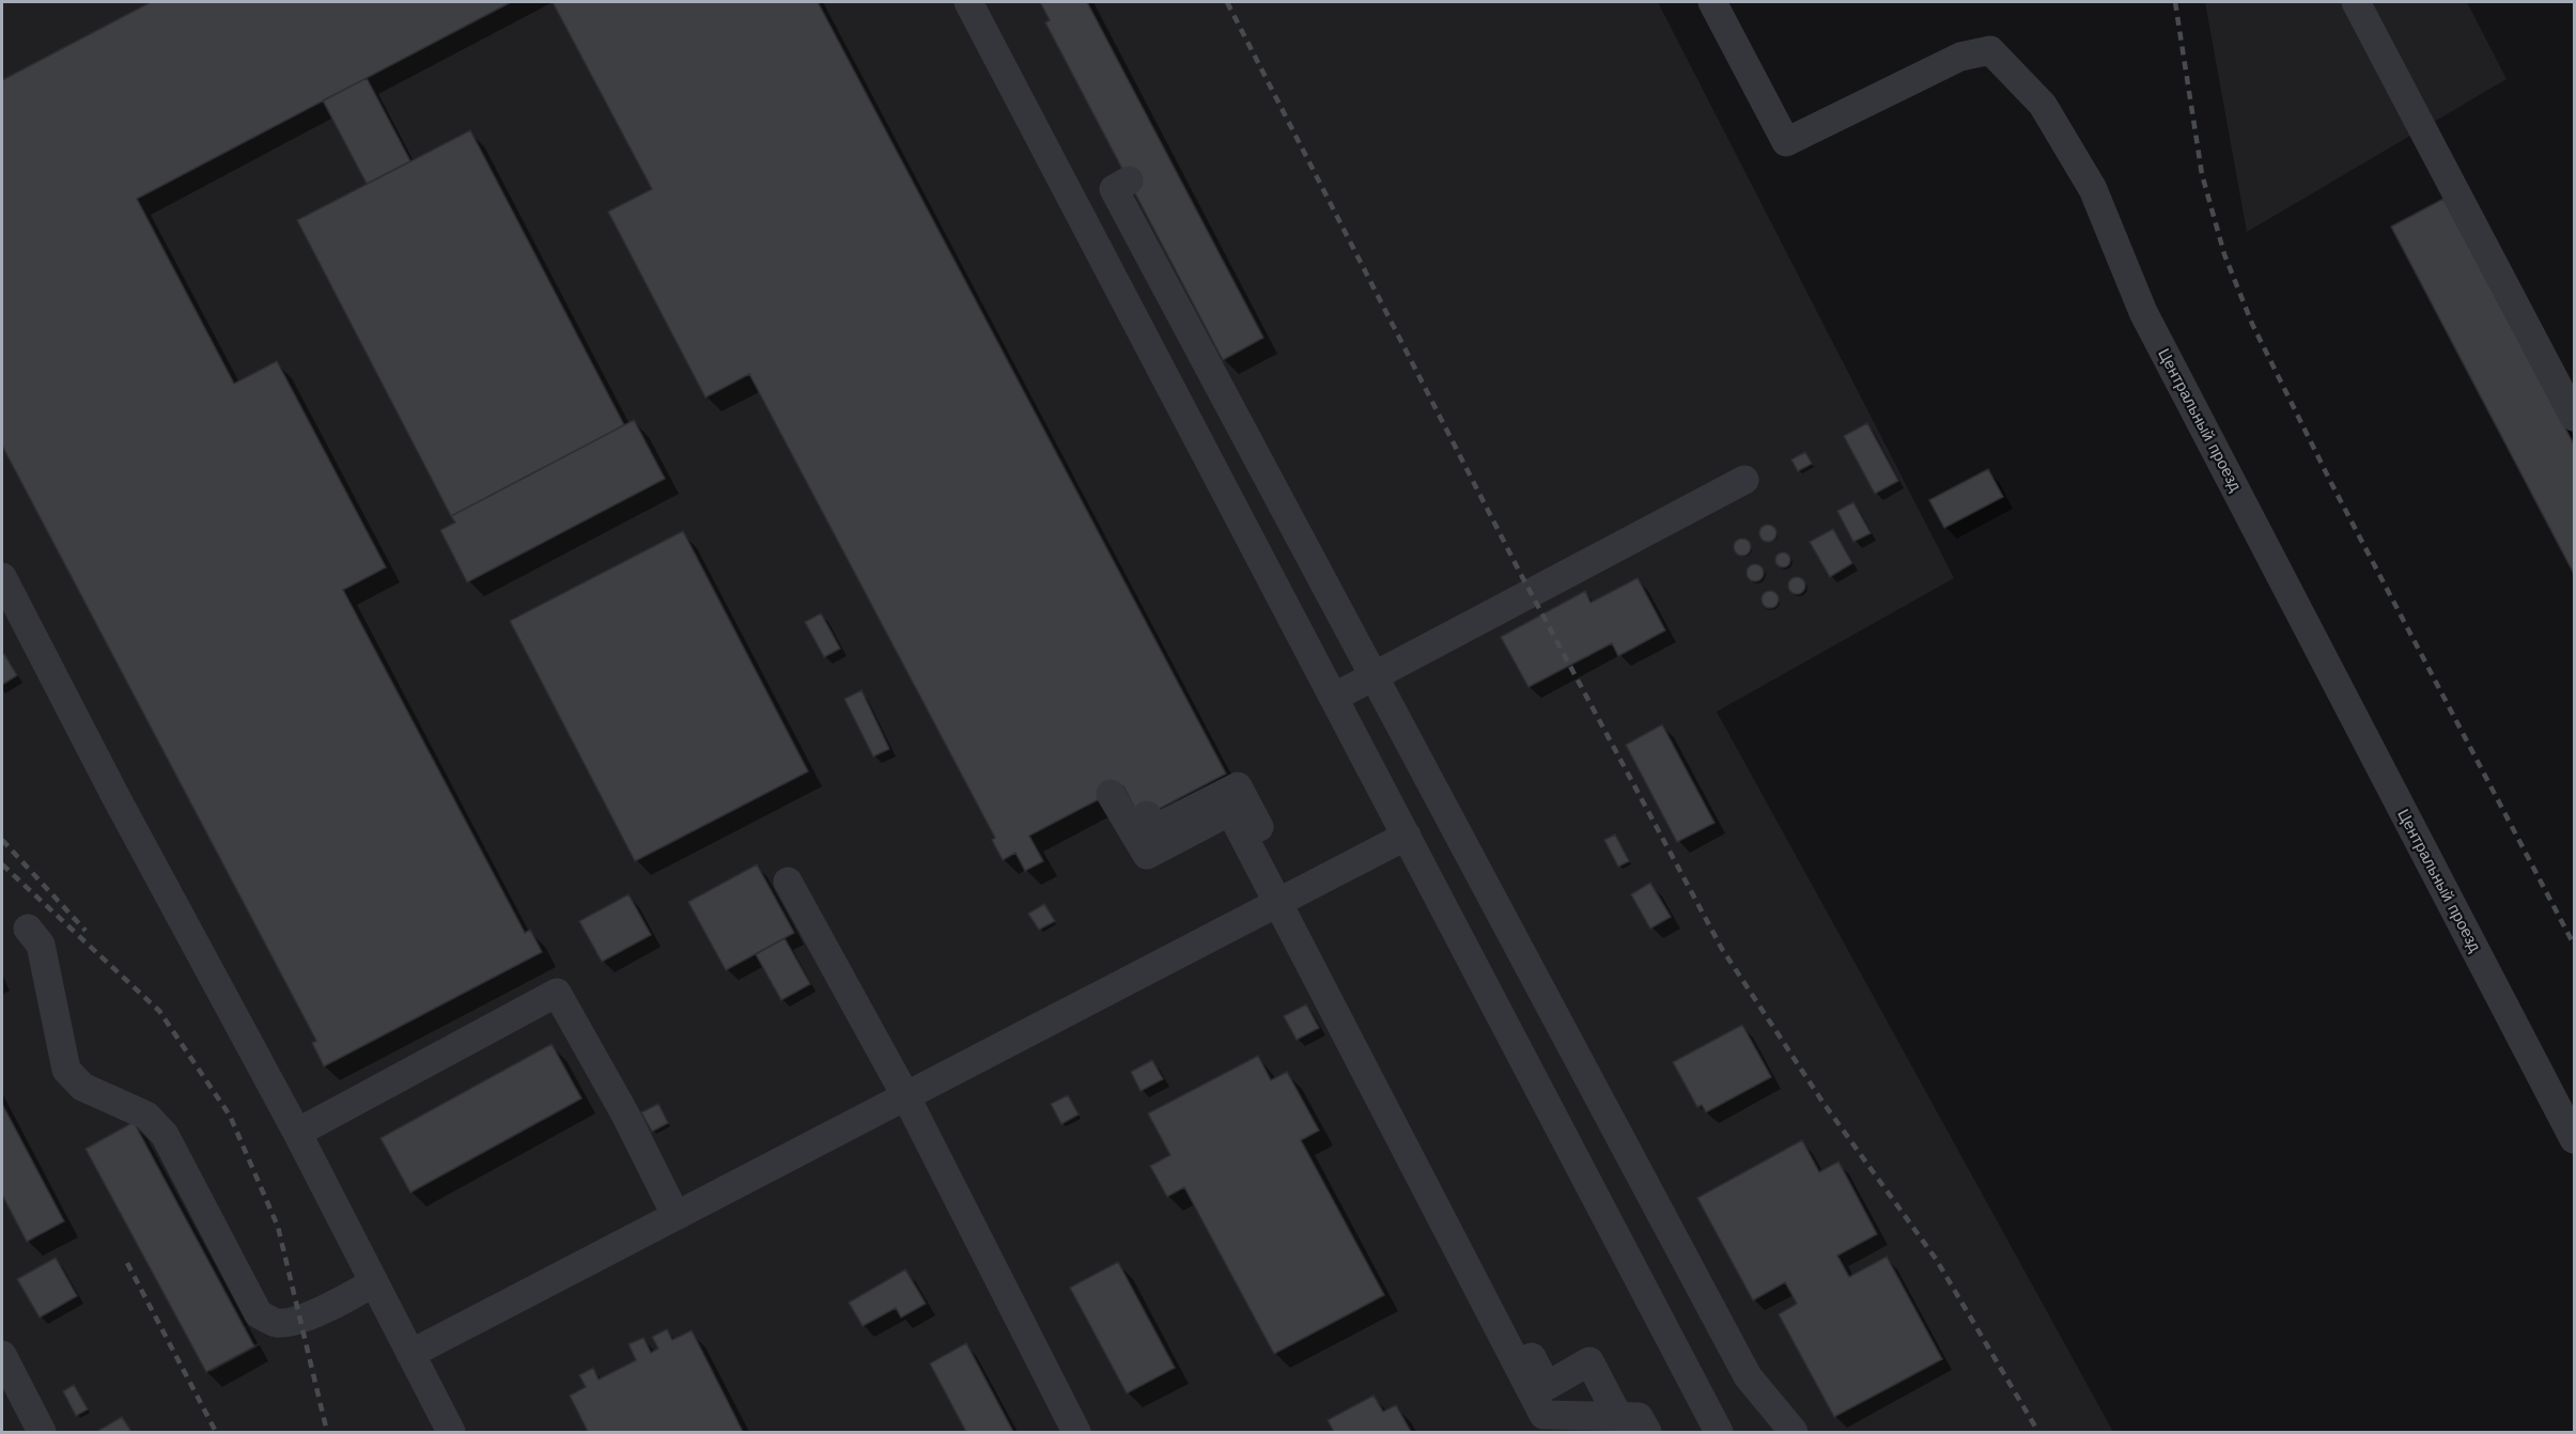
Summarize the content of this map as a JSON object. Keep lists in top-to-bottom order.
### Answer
{
  "streets": {
    "street": ["Центральный проезд"]
  }
}
